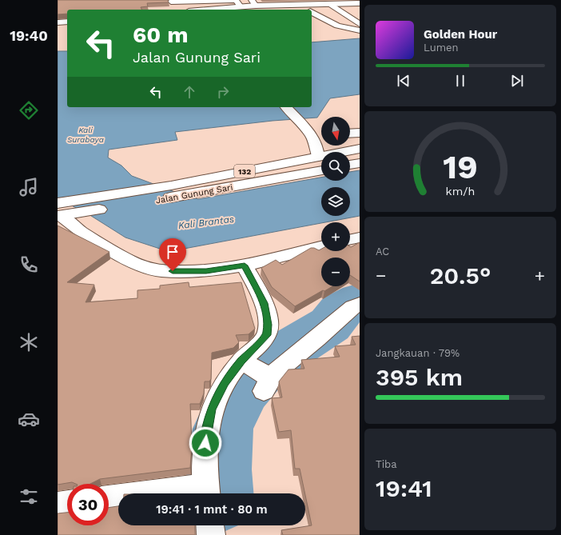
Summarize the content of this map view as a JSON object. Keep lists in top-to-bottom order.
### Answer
{
  "streets": {
    "street": ["132", "Jalan Gunung Sari"]
  },
  "crossings": [
    ["132", "Jalan Gunung Sari"]
  ],
  "water": ["Kali Surabaya", "Kali Brantas"],
  "north": "bottom",
  "page": {
    "tabs": "19:40",
    "turn": ["60 m", "Jalan Gunung Sari"],
    "song": ["Golden Hour", "Lumen"],
    "map_buttons": ["+", "−"],
    "tile": [
      "AC",
      ["Jangkauan · 79%", "395 km"],
      ["Tiba", "19:41"]
    ],
    "heat": ["−", "20.5°", "+"],
    "limit": "30",
    "trip": "19:41 · 1 mnt · 80 m",
    "gauge": ["19", "km/h"]
  }
}
